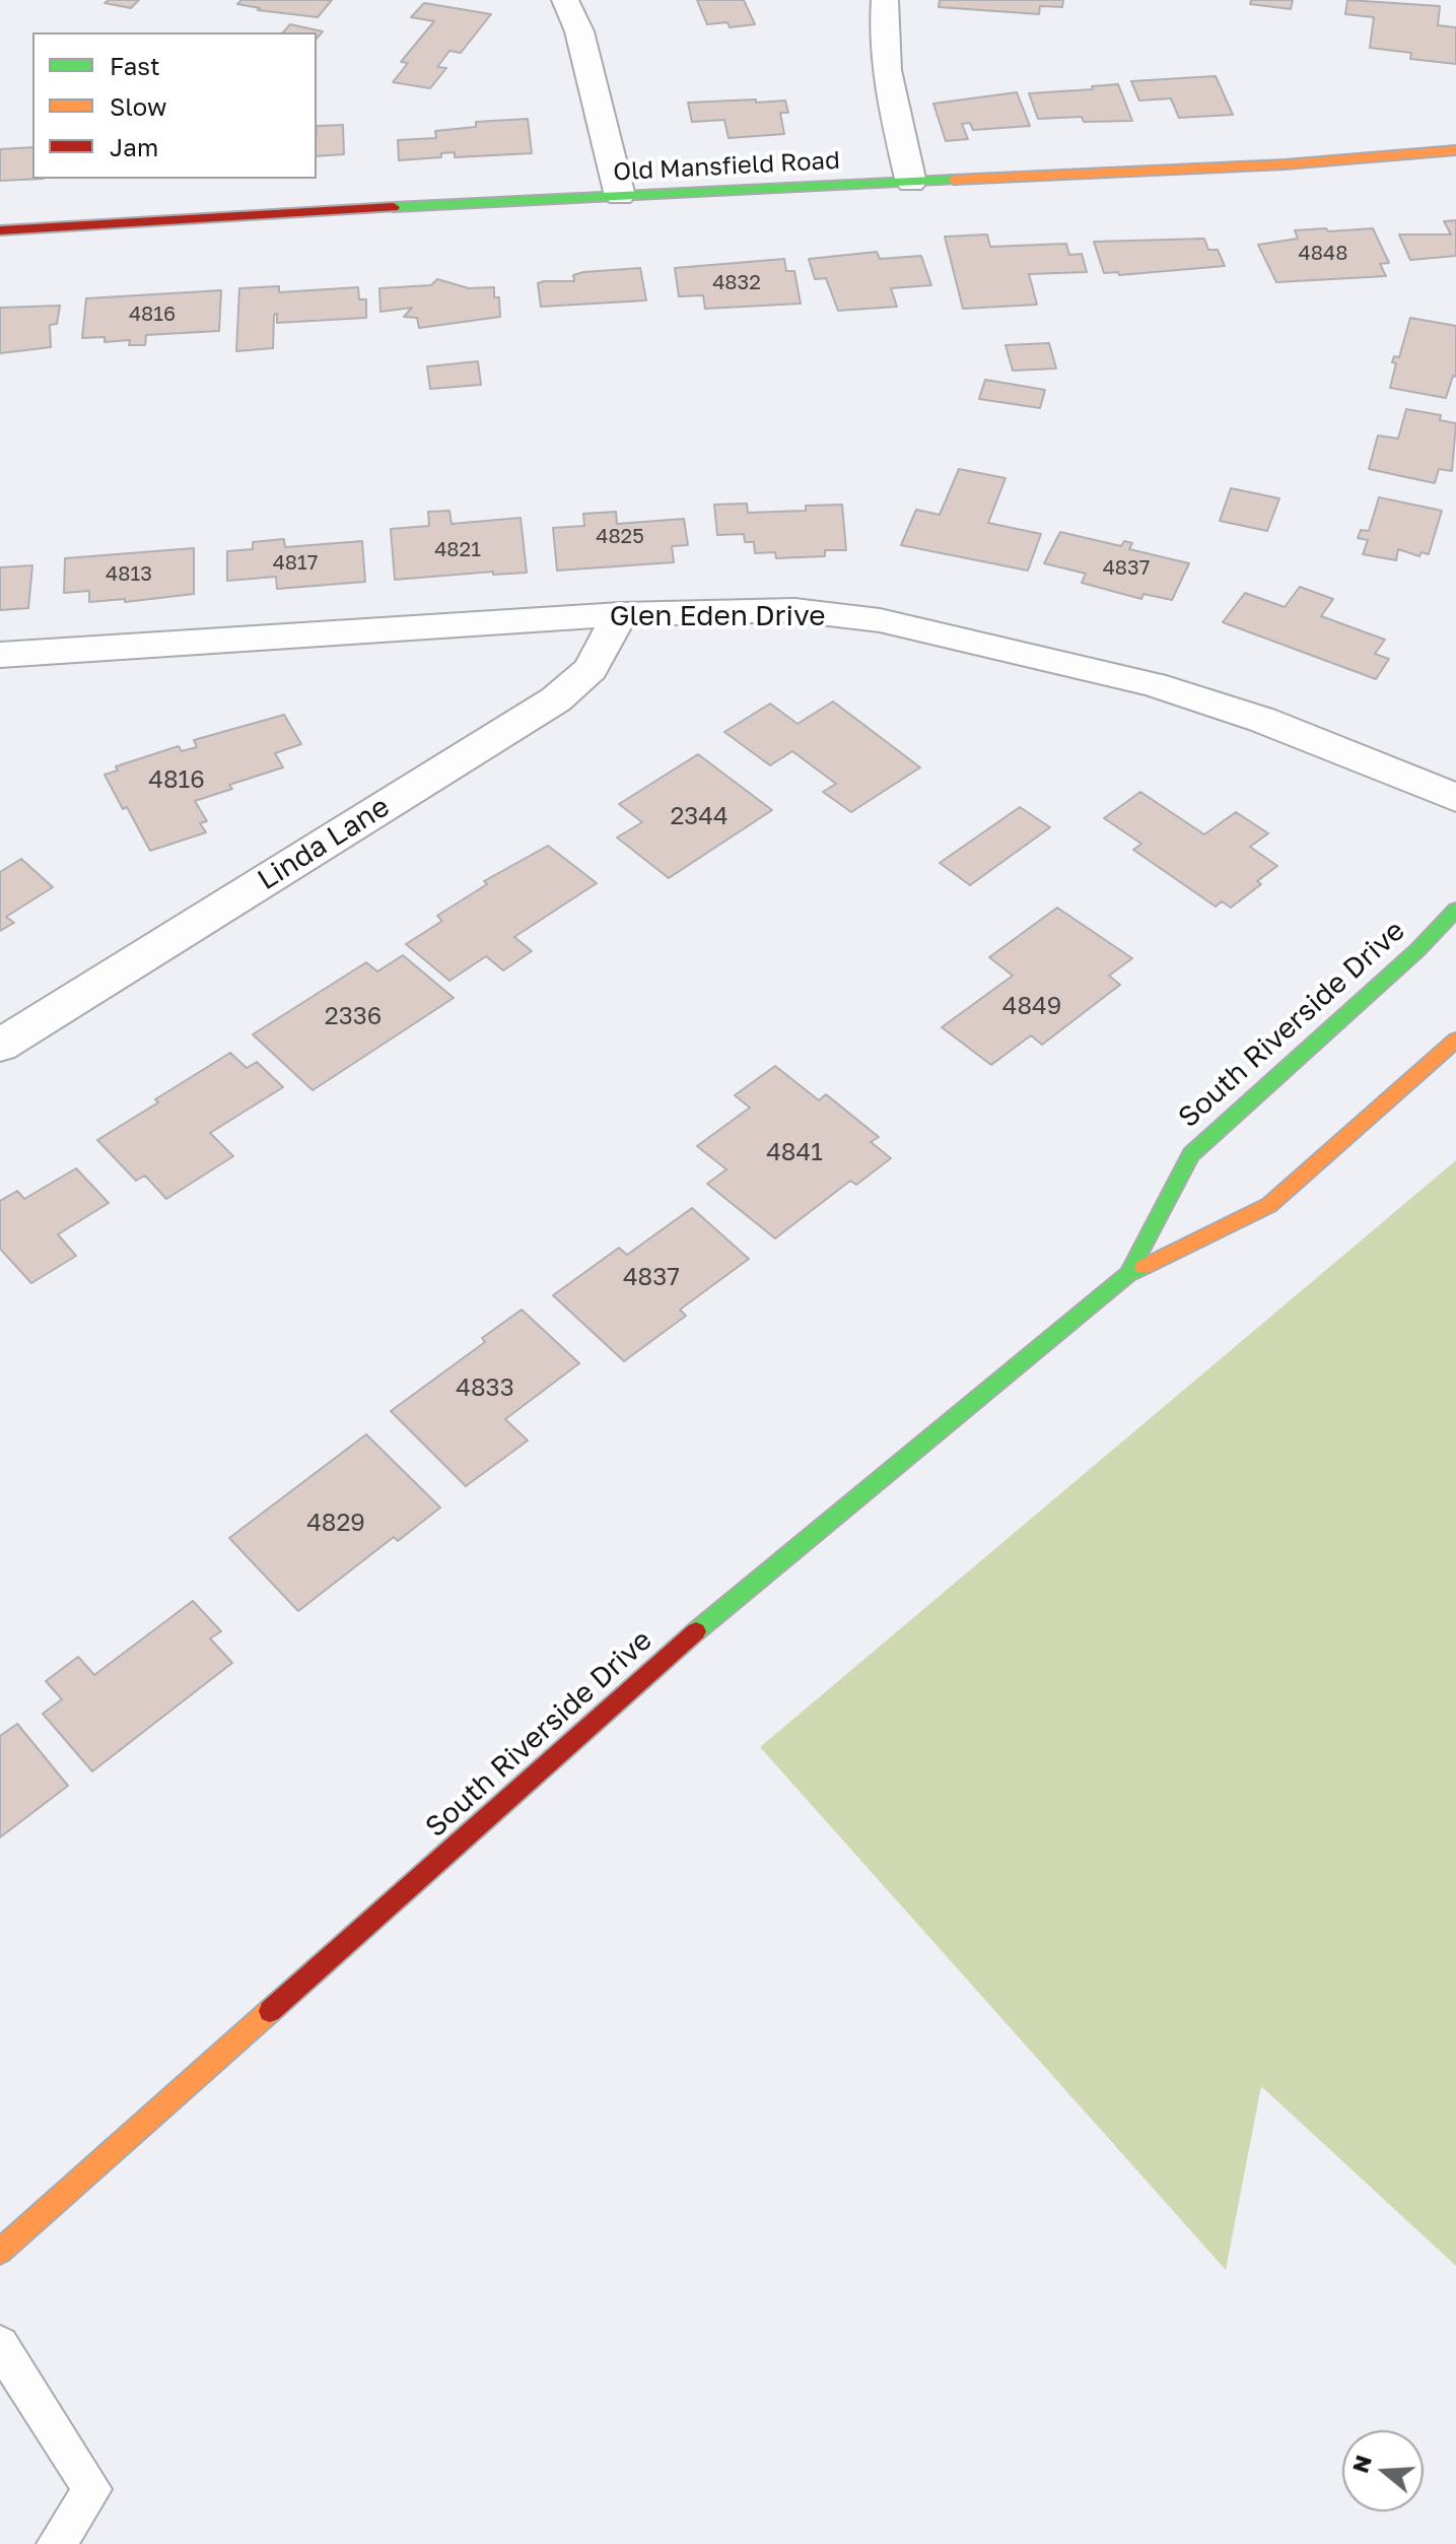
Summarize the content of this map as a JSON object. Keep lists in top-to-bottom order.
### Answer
{
  "streets": {
    "main road": ["Old Mansfield Road", "South Riverside Drive"],
    "street": ["Glen Eden Drive", "Linda Lane"]
  },
  "crossings": [
    ["Glen Eden Drive", "Linda Lane"]
  ],
  "house_numbers": [
    "4848",
    "4832",
    "4816",
    "4825",
    "4821",
    "4817",
    "4837",
    "4813",
    "4816",
    "2344",
    "4849",
    "2336",
    "4841",
    "4837",
    "4833",
    "4829"
  ],
  "legend": ["Fast", "Slow", "Jam"],
  "north": "left"
}
